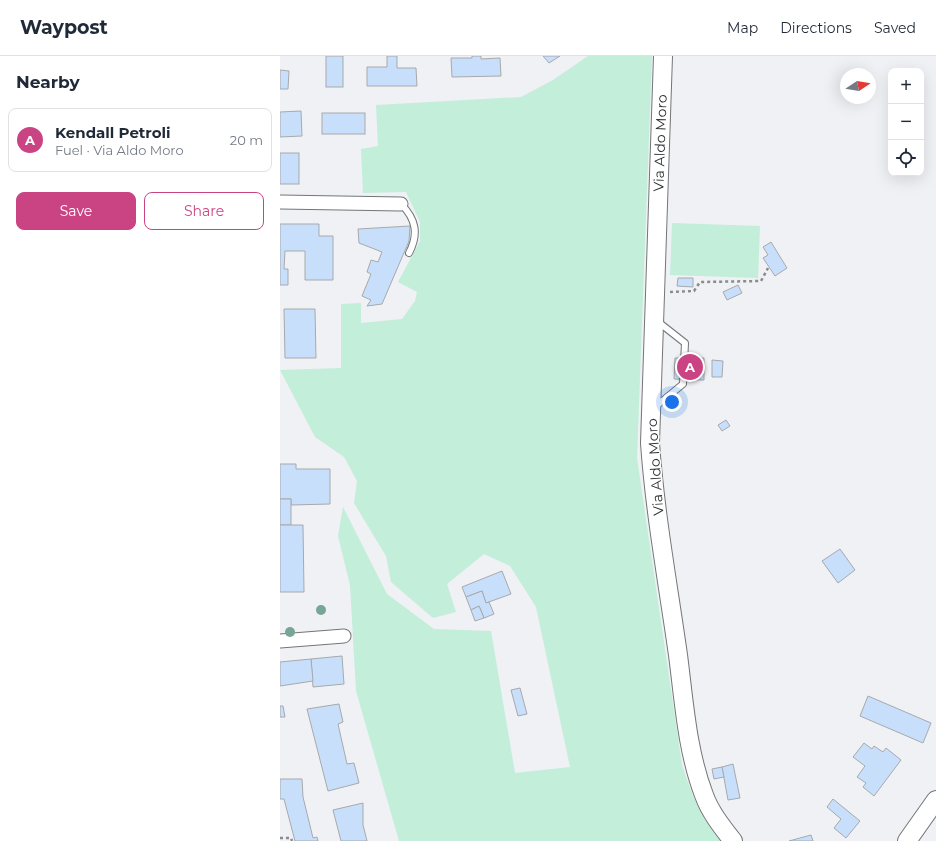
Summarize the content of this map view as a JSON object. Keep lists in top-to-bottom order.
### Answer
{
  "streets": {
    "main road": ["Via Aldo Moro"]
  },
  "north": "right",
  "page": {
    "header": "Waypost",
    "nav": ["Map", "Directions", "Saved"],
    "heading": "Nearby",
    "map_buttons": ["+", "−"],
    "list": [
      {
        "mark": "A",
        "name": "Kendall Petroli",
        "note": "Fuel · Via Aldo Moro",
        "value": "20 m"
      }
    ],
    "buttons": ["Save", "Share"],
    "pins": "A"
  }
}
